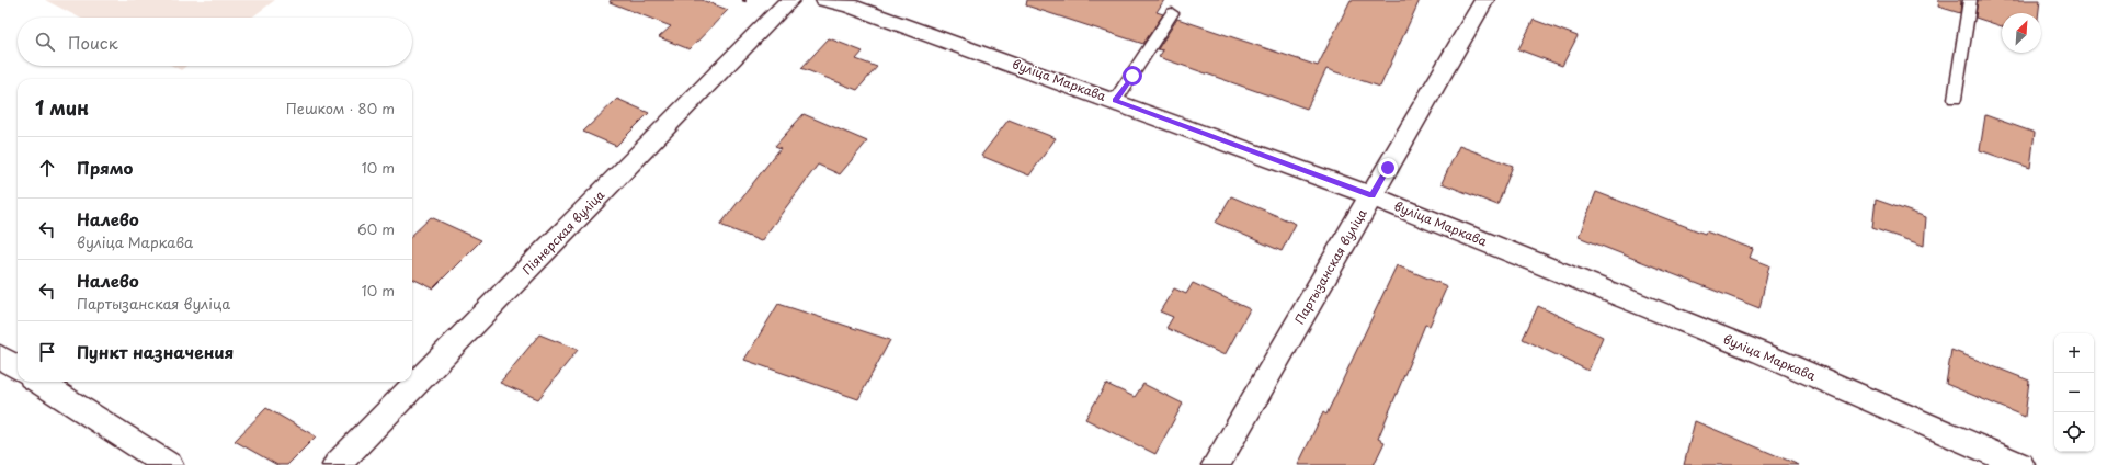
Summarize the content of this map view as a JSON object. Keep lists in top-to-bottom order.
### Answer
{
  "streets": {
    "street": ["вуліца Маркава", "Піянерская вуліца", "Партызанская вуліца"]
  },
  "crossings": [
    ["вуліца Маркава", "Партызанская вуліца"]
  ],
  "north": "top right",
  "page": {
    "search": "Поиск",
    "heading": ["1 мин", "Пешком · 80 m"],
    "list": [
      ["Прямо", "10 m"],
      ["Налево", "вуліца Маркава", "60 m"],
      ["Налево", "Партызанская вуліца", "10 m"],
      "Пункт назначения"
    ],
    "map_buttons": ["+", "−"]
  }
}
